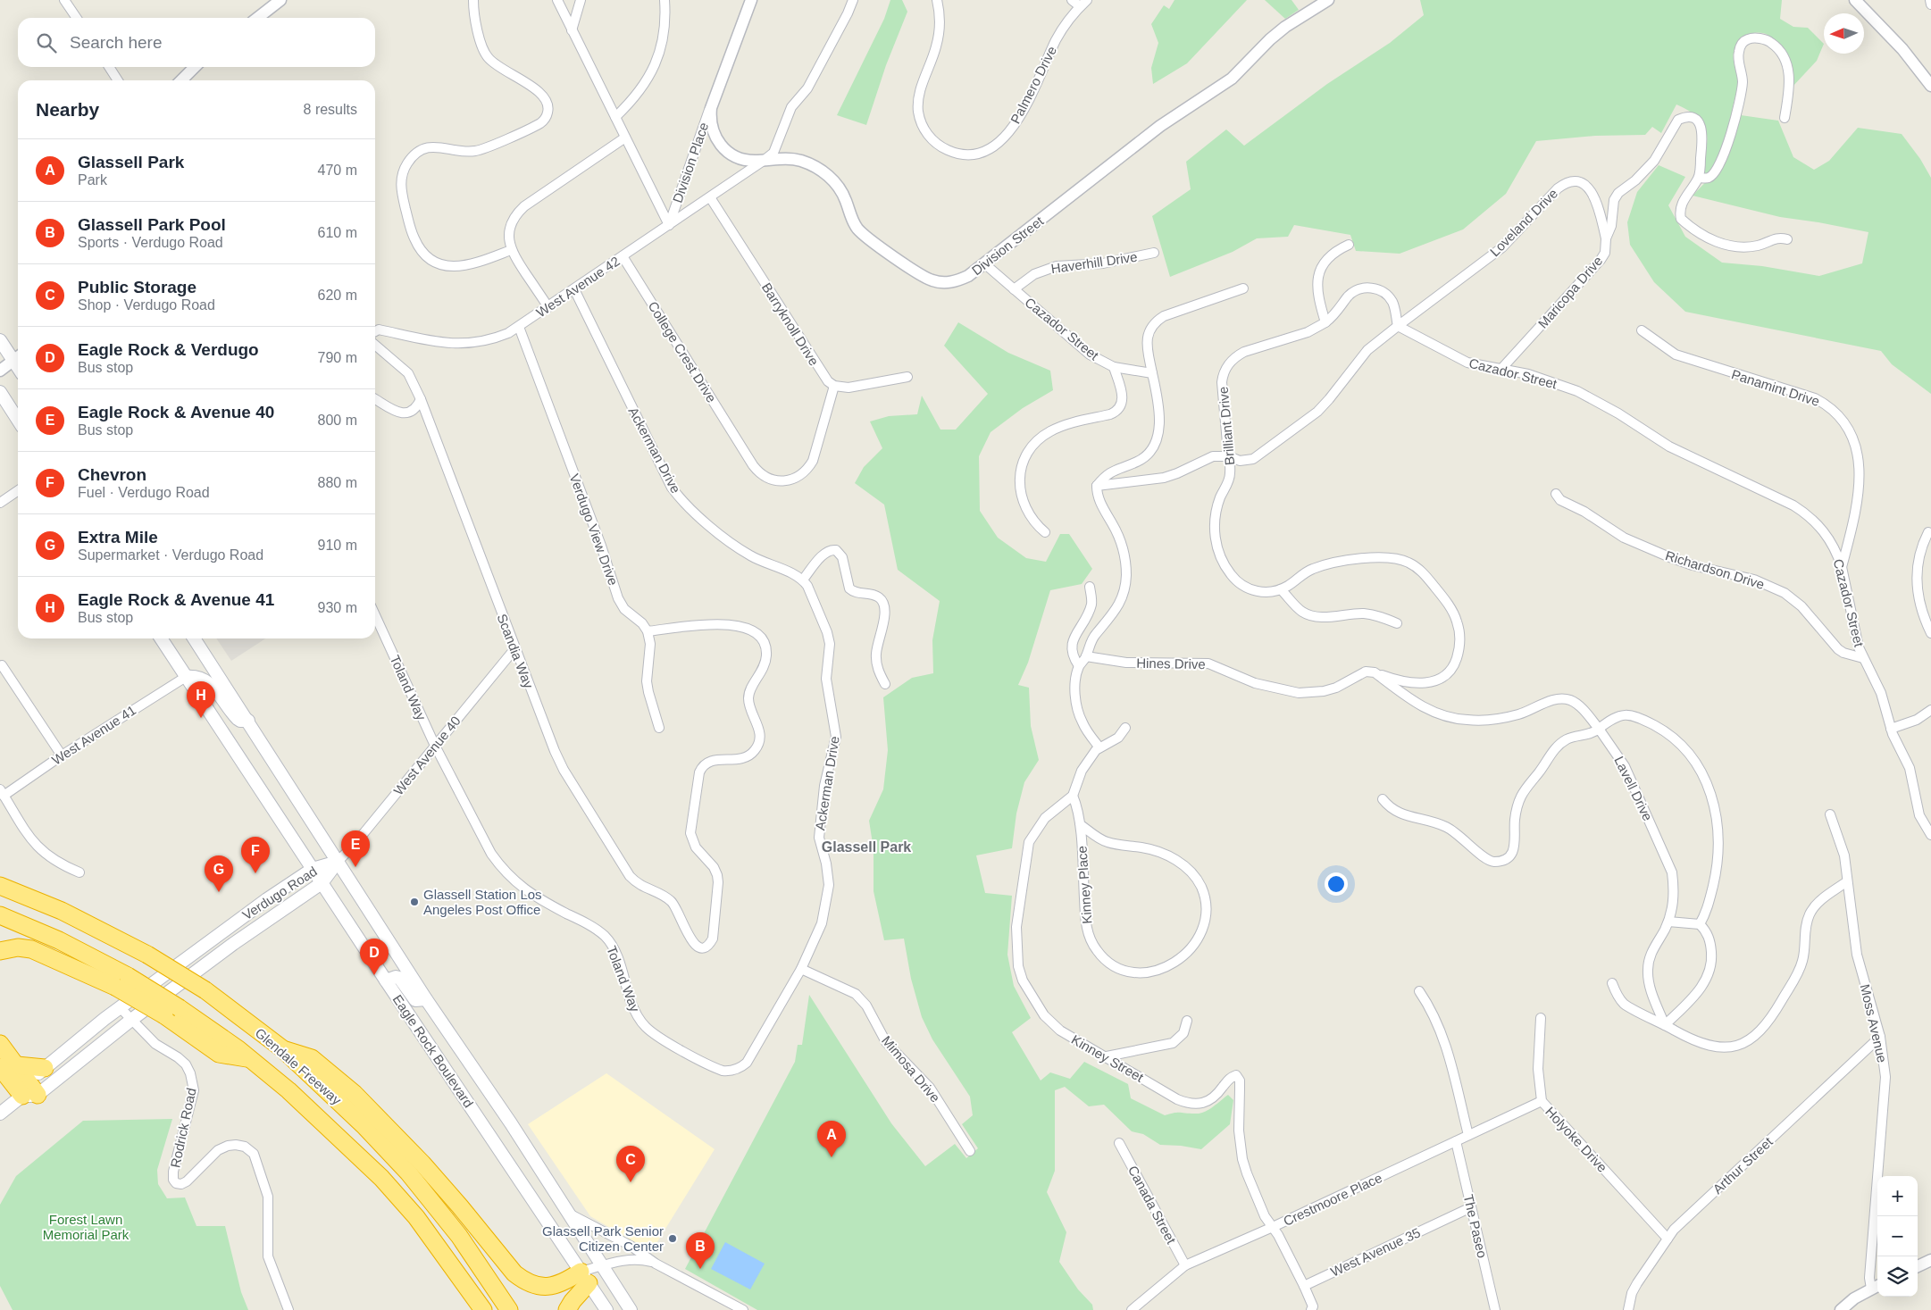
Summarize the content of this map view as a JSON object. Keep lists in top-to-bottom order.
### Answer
{
  "streets": {
    "highway": ["Glendale Freeway"],
    "main road": ["Verdugo Road", "Eagle Rock Boulevard"],
    "street": [
      "Palmero Drive",
      "Division Place",
      "Loveland Drive",
      "Division Street",
      "Haverhill Drive",
      "West Avenue 42",
      "Maricopa Drive",
      "Barryknoll Drive",
      "Cazador Street",
      "College Crest Drive",
      "Panamint Drive",
      "Brilliant Drive",
      "Ackerman Drive",
      "Verdugo View Drive",
      "Richardson Drive",
      "Scandia Way",
      "Hines Drive",
      "Toland Way",
      "West Avenue 41",
      "West Avenue 40",
      "Lavell Drive",
      "Kinney Place",
      "Moss Avenue",
      "Kinney Street",
      "Mimosa Drive",
      "Rodrick Road",
      "Holyoke Drive",
      "Arthur Street",
      "Crestmoore Place",
      "Canada Street",
      "The Paseo",
      "West Avenue 35"
    ]
  },
  "crossings": [
    ["Division Place", "Division Street"],
    ["Division Place", "West Avenue 42"],
    ["Loveland Drive", "Maricopa Drive"],
    ["Loveland Drive", "Cazador Street"],
    ["Loveland Drive", "Brilliant Drive"],
    ["Division Street", "West Avenue 42"],
    ["Division Street", "Cazador Street"],
    ["Haverhill Drive", "Cazador Street"],
    ["West Avenue 42", "Barryknoll Drive"],
    ["West Avenue 42", "College Crest Drive"],
    ["West Avenue 42", "Ackerman Drive"],
    ["West Avenue 42", "Verdugo View Drive"],
    ["Maricopa Drive", "Cazador Street"],
    ["Barryknoll Drive", "College Crest Drive"],
    ["Cazador Street", "Panamint Drive"],
    ["Cazador Street", "Brilliant Drive"],
    ["Cazador Street", "Richardson Drive"],
    ["Brilliant Drive", "Hines Drive"],
    ["Brilliant Drive", "Lavell Drive"],
    ["Ackerman Drive", "Toland Way"],
    ["Ackerman Drive", "Mimosa Drive"],
    ["Verdugo View Drive", "Scandia Way"],
    ["Scandia Way", "West Avenue 40"],
    ["Hines Drive", "Lavell Drive"],
    ["Toland Way", "West Avenue 40"],
    ["Toland Way", "Mimosa Drive"],
    ["West Avenue 41", "Eagle Rock Boulevard"],
    ["West Avenue 40", "Verdugo Road"],
    ["West Avenue 40", "Eagle Rock Boulevard"],
    ["Kinney Place", "Kinney Street"],
    ["Verdugo Road", "Eagle Rock Boulevard"],
    ["Verdugo Road", "Rodrick Road"],
    ["Moss Avenue", "Arthur Street"],
    ["Kinney Street", "Crestmoore Place"],
    ["Kinney Street", "West Avenue 35"],
    ["Holyoke Drive", "Arthur Street"],
    ["Holyoke Drive", "Crestmoore Place"],
    ["Crestmoore Place", "Canada Street"],
    ["Crestmoore Place", "The Paseo"],
    ["The Paseo", "West Avenue 35"]
  ],
  "districts": ["Glassell Park"],
  "parks": ["Forest Lawn Memorial Park"],
  "places": ["Glassell Station Los Angeles Post Office", "Glassell Park Senior Citizen Center"],
  "north": "left",
  "page": {
    "search": "Search here",
    "heading": ["Nearby", "8 results"],
    "list": [
      {
        "mark": "A",
        "name": "Glassell Park",
        "note": "Park",
        "value": "470 m"
      },
      {
        "mark": "B",
        "name": "Glassell Park Pool",
        "note": "Sports · Verdugo Road",
        "value": "610 m"
      },
      {
        "mark": "C",
        "name": "Public Storage",
        "note": "Shop · Verdugo Road",
        "value": "620 m"
      },
      {
        "mark": "D",
        "name": "Eagle Rock & Verdugo",
        "note": "Bus stop",
        "value": "790 m"
      },
      {
        "mark": "E",
        "name": "Eagle Rock & Avenue 40",
        "note": "Bus stop",
        "value": "800 m"
      },
      {
        "mark": "F",
        "name": "Chevron",
        "note": "Fuel · Verdugo Road",
        "value": "880 m"
      },
      {
        "mark": "G",
        "name": "Extra Mile",
        "note": "Supermarket · Verdugo Road",
        "value": "910 m"
      },
      {
        "mark": "H",
        "name": "Eagle Rock & Avenue 41",
        "note": "Bus stop",
        "value": "930 m"
      }
    ],
    "pins": [
      "H",
      "E",
      "F",
      "G",
      "D",
      "A",
      "C",
      "B"
    ],
    "map_buttons": ["+", "−"]
  }
}
